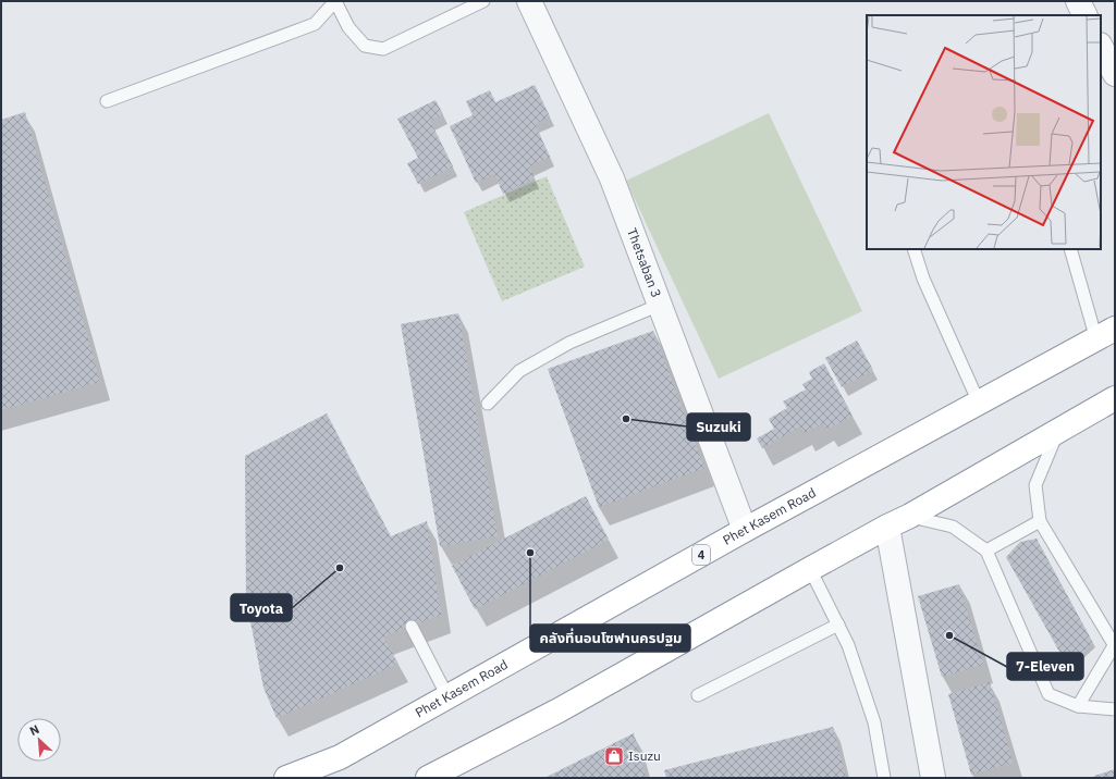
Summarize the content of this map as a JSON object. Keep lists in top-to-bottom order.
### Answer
{
  "streets": {
    "highway": ["Phet Kasem Road", "4"],
    "street": ["Thetsaban 3"]
  },
  "crossings": [
    ["Thetsaban 3", "Phet Kasem Road"]
  ],
  "places": {
    "other": [
      "Suzuki",
      "คลังที่นอนโซฟานครปฐม",
      "Toyota",
      "7-Eleven"
    ],
    "shop": ["Isuzu"]
  },
  "north": "top left"
}
